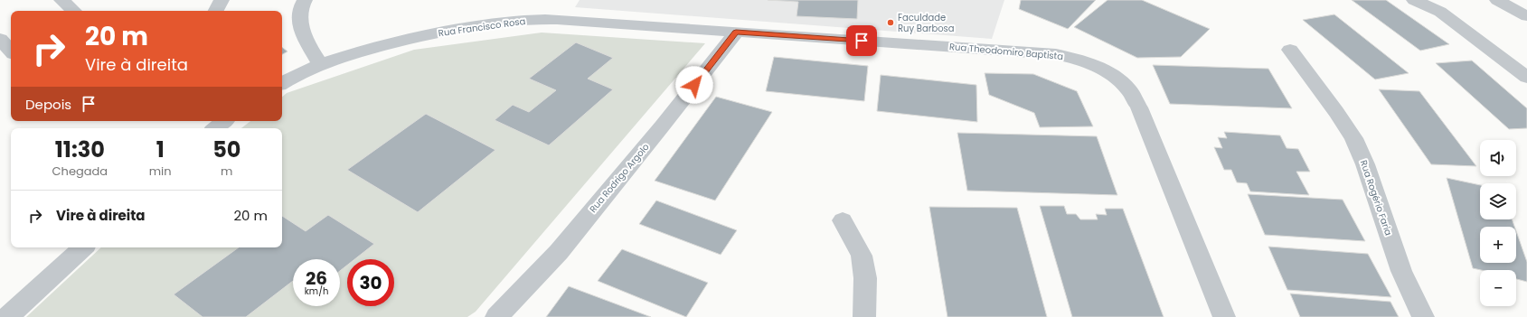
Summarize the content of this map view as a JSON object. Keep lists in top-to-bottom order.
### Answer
{
  "streets": {
    "street": [
      "Rua Francisco Rosa",
      "Rua Theodomiro Baptista",
      "Rua Rodrigo Argolo",
      "Rua Rogério Faria"
    ]
  },
  "crossings": [
    ["Rua Francisco Rosa", "Rua Theodomiro Baptista"],
    ["Rua Francisco Rosa", "Rua Rodrigo Argolo"],
    ["Rua Theodomiro Baptista", "Rua Rodrigo Argolo"]
  ],
  "places": ["Faculdade Ruy Barbosa"],
  "page": {
    "turn": ["20 m", "Vire à direita"],
    "then": "Depois",
    "eta": [
      "11:30",
      "Chegada",
      "1",
      "min",
      "50",
      "m"
    ],
    "map_buttons": ["+", "−"],
    "list": [
      {
        "name": "Vire à direita",
        "value": "20 m"
      }
    ],
    "speed": "26 km/h",
    "limit": "30"
  }
}
